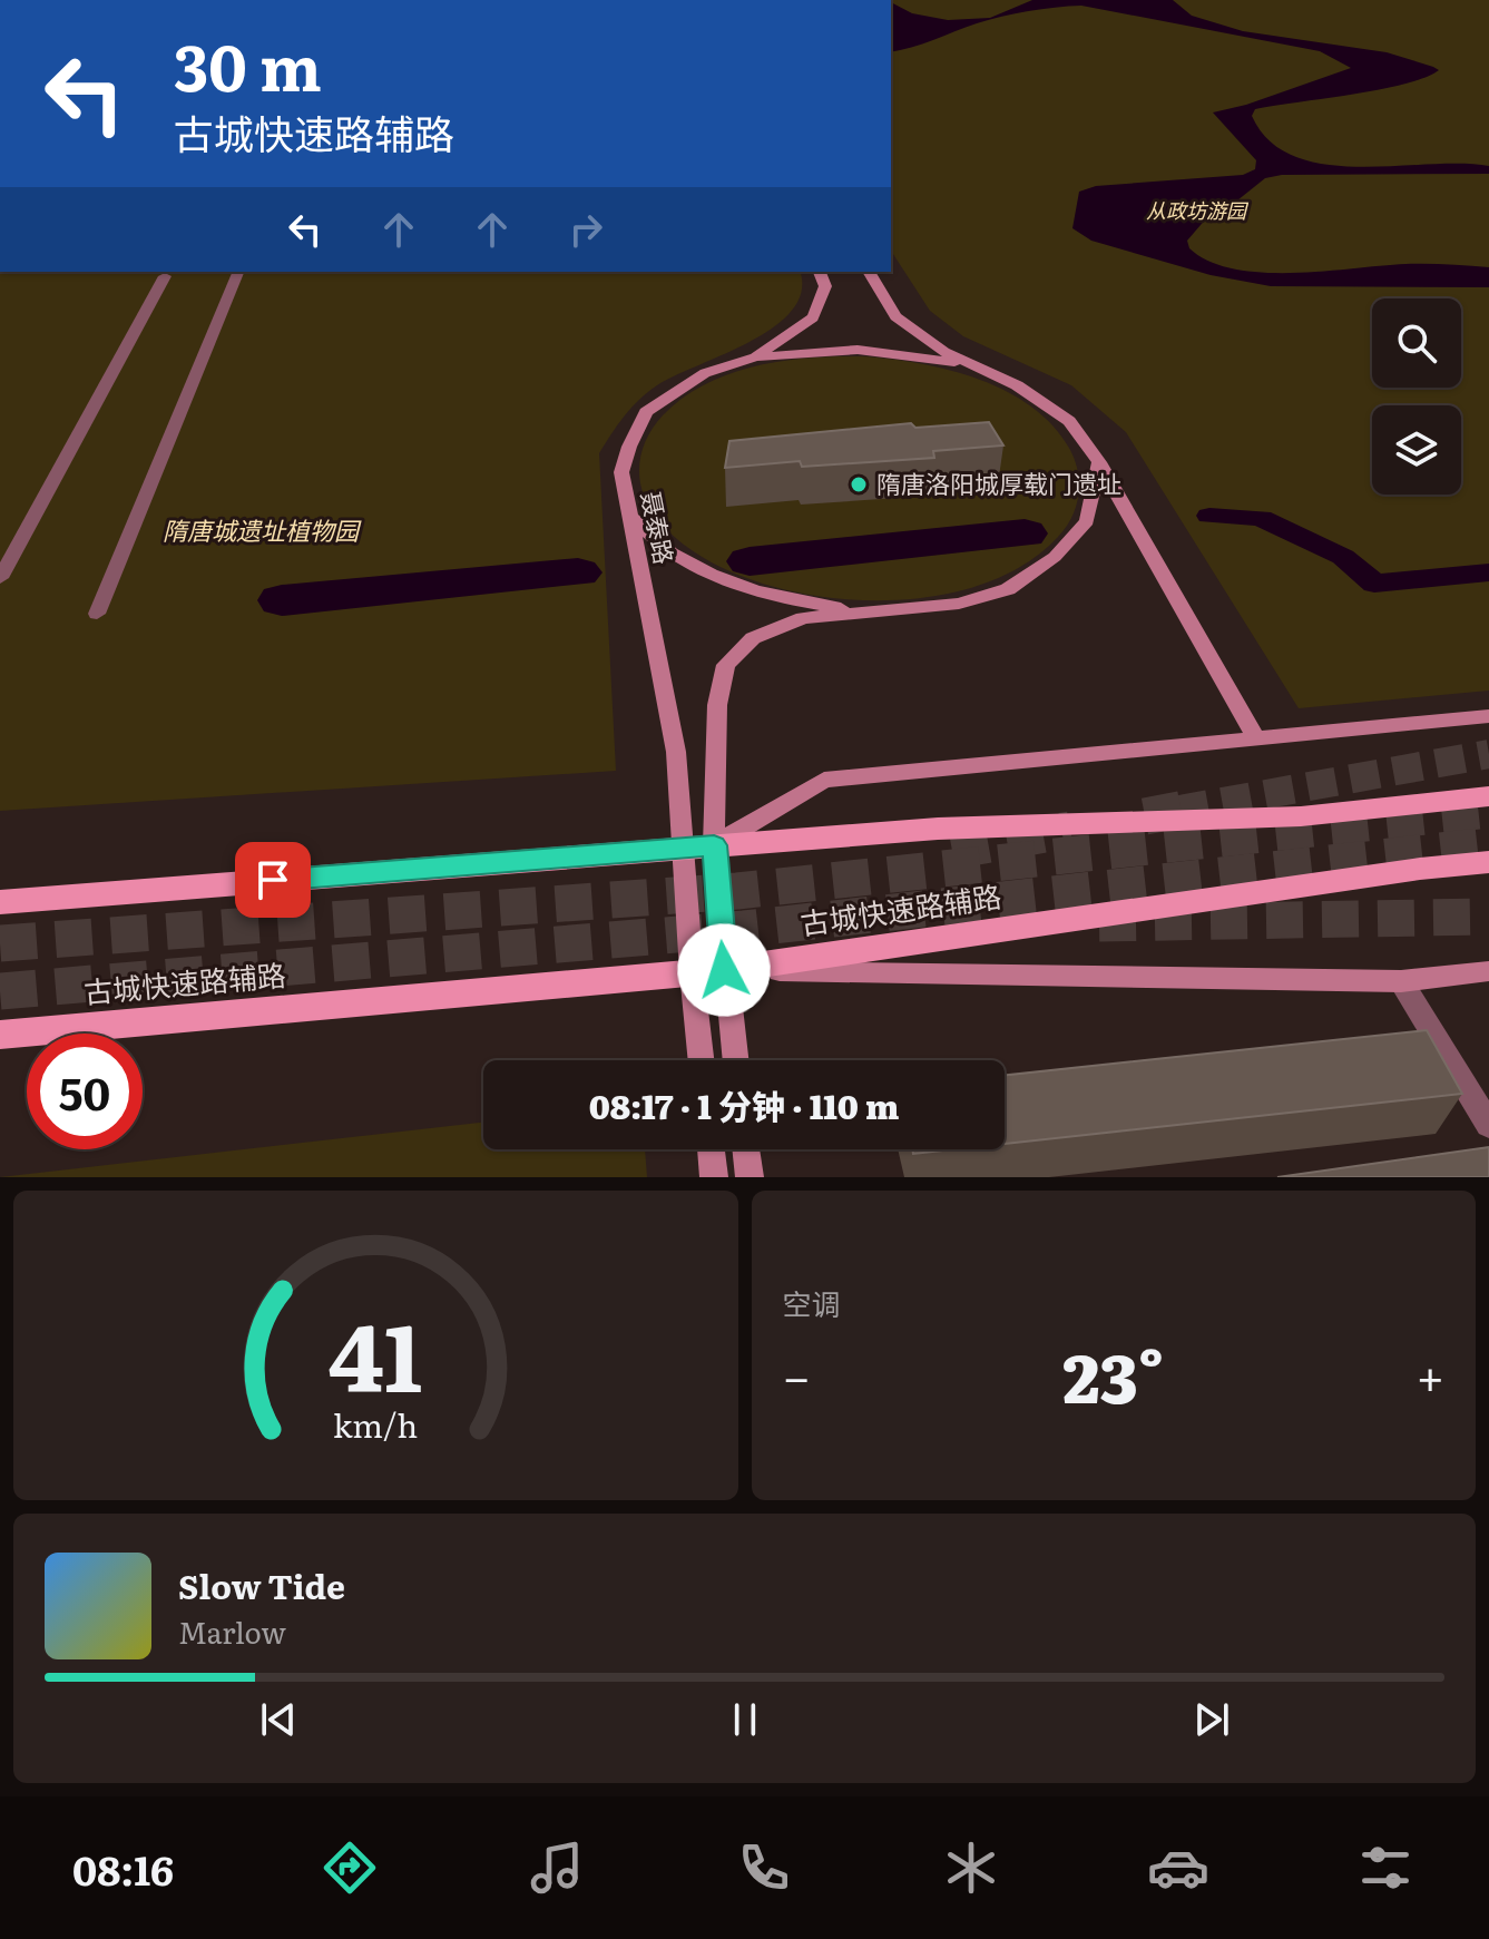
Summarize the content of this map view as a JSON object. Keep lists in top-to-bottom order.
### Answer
{
  "streets": {
    "main road": ["聂泰路", "古城快速路辅路"]
  },
  "crossings": [
    ["聂泰路", "古城快速路辅路"]
  ],
  "parks": ["从政坊游园", "隋唐城遗址植物园"],
  "places": ["隋唐洛阳城厚载门遗址"],
  "page": {
    "turn": ["30 m", "古城快速路辅路"],
    "limit": "50",
    "trip": "08:17 · 1 分钟 · 110 m",
    "tile": "空调",
    "heat": ["−", "23°", "+"],
    "song": ["Slow Tide", "Marlow"],
    "tabs": "08:16",
    "gauge": ["41", "km/h"]
  }
}
